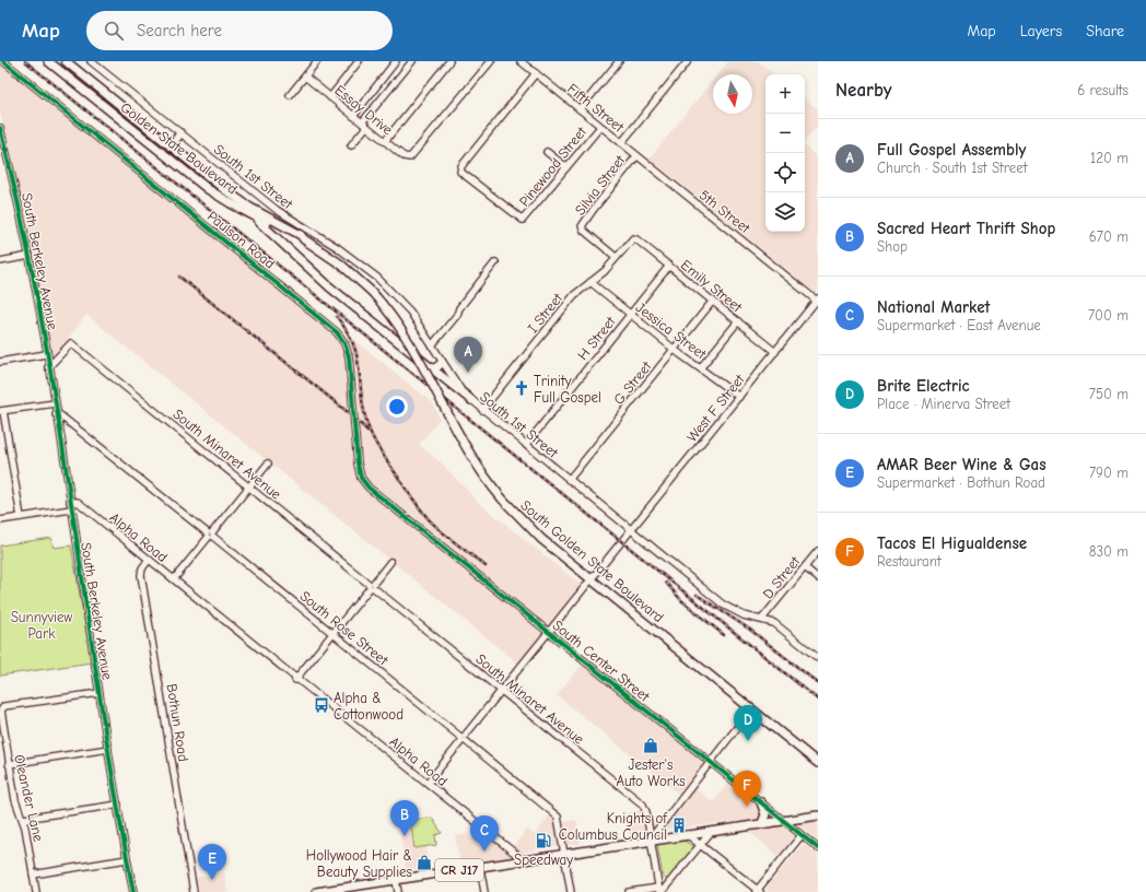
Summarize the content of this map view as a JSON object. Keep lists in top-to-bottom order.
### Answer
{
  "streets": {
    "main road": ["Golden State Boulevard", "South Golden State Boulevard", "CR J17"],
    "street": [
      "Fifth Street",
      "Essay Drive",
      "Pinewood Street",
      "South 1st Street",
      "Silvia Street",
      "5th Street",
      "Paulson Road",
      "South Berkeley Avenue",
      "Emily Street",
      "I Street",
      "Jessica Street",
      "H Street",
      "G Street",
      "West F Street",
      "South Minaret Avenue",
      "Alpha Road",
      "D Street",
      "South Rose Street",
      "South Center Street",
      "Bothun Road",
      "Oleander Lane"
    ]
  },
  "crossings": [
    ["Fifth Street", "Pinewood Street"],
    ["Fifth Street", "Silvia Street"],
    ["Fifth Street", "5th Street"],
    ["Golden State Boulevard", "South Golden State Boulevard"],
    ["South 1st Street", "I Street"],
    ["South 1st Street", "H Street"],
    ["South 1st Street", "G Street"],
    ["South 1st Street", "West F Street"],
    ["South 1st Street", "D Street"],
    ["Silvia Street", "5th Street"],
    ["Silvia Street", "I Street"],
    ["5th Street", "West F Street"],
    ["Paulson Road", "South Center Street"],
    ["South Berkeley Avenue", "South Minaret Avenue"],
    ["South Berkeley Avenue", "Alpha Road"],
    ["South Berkeley Avenue", "South Rose Street"],
    ["South Berkeley Avenue", "Oleander Lane"],
    ["Emily Street", "I Street"],
    ["Emily Street", "H Street"],
    ["Emily Street", "G Street"],
    ["Emily Street", "West F Street"],
    ["I Street", "Jessica Street"],
    ["Jessica Street", "H Street"],
    ["Jessica Street", "G Street"],
    ["Jessica Street", "West F Street"],
    ["West F Street", "South Minaret Avenue"],
    ["West F Street", "Alpha Road"],
    ["West F Street", "South Golden State Boulevard"],
    ["West F Street", "South Rose Street"],
    ["West F Street", "South Center Street"],
    ["South Minaret Avenue", "CR J17"],
    ["Alpha Road", "Bothun Road"],
    ["Alpha Road", "CR J17"],
    ["South Rose Street", "CR J17"],
    ["South Center Street", "CR J17"]
  ],
  "parks": ["Sunnyview Park"],
  "places": {
    "church": ["Trinity Full Gospel"],
    "bus stop": ["Alpha & Cottonwood"],
    "shop": ["Jester's Auto Works", "Hollywood Hair & Beauty Supplies"],
    "building": ["Knights of Columbus Council"],
    "fuel station": ["Speedway"]
  },
  "north": "bottom",
  "page": {
    "header": "Map",
    "search": "Search here",
    "nav": ["Map", "Layers", "Share"],
    "heading": ["Nearby", "6 results"],
    "map_buttons": ["+", "−"],
    "list": [
      {
        "mark": "A",
        "name": "Full Gospel Assembly",
        "note": "Church · South 1st Street",
        "value": "120 m"
      },
      {
        "mark": "B",
        "name": "Sacred Heart Thrift Shop",
        "note": "Shop",
        "value": "670 m"
      },
      {
        "mark": "C",
        "name": "National Market",
        "note": "Supermarket · East Avenue",
        "value": "700 m"
      },
      {
        "mark": "D",
        "name": "Brite Electric",
        "note": "Place · Minerva Street",
        "value": "750 m"
      },
      {
        "mark": "E",
        "name": "AMAR Beer Wine & Gas",
        "note": "Supermarket · Bothun Road",
        "value": "790 m"
      },
      {
        "mark": "F",
        "name": "Tacos El Higualdense",
        "note": "Restaurant",
        "value": "830 m"
      }
    ],
    "pins": [
      "A",
      "D",
      "F",
      "B",
      "C",
      "E"
    ]
  }
}
